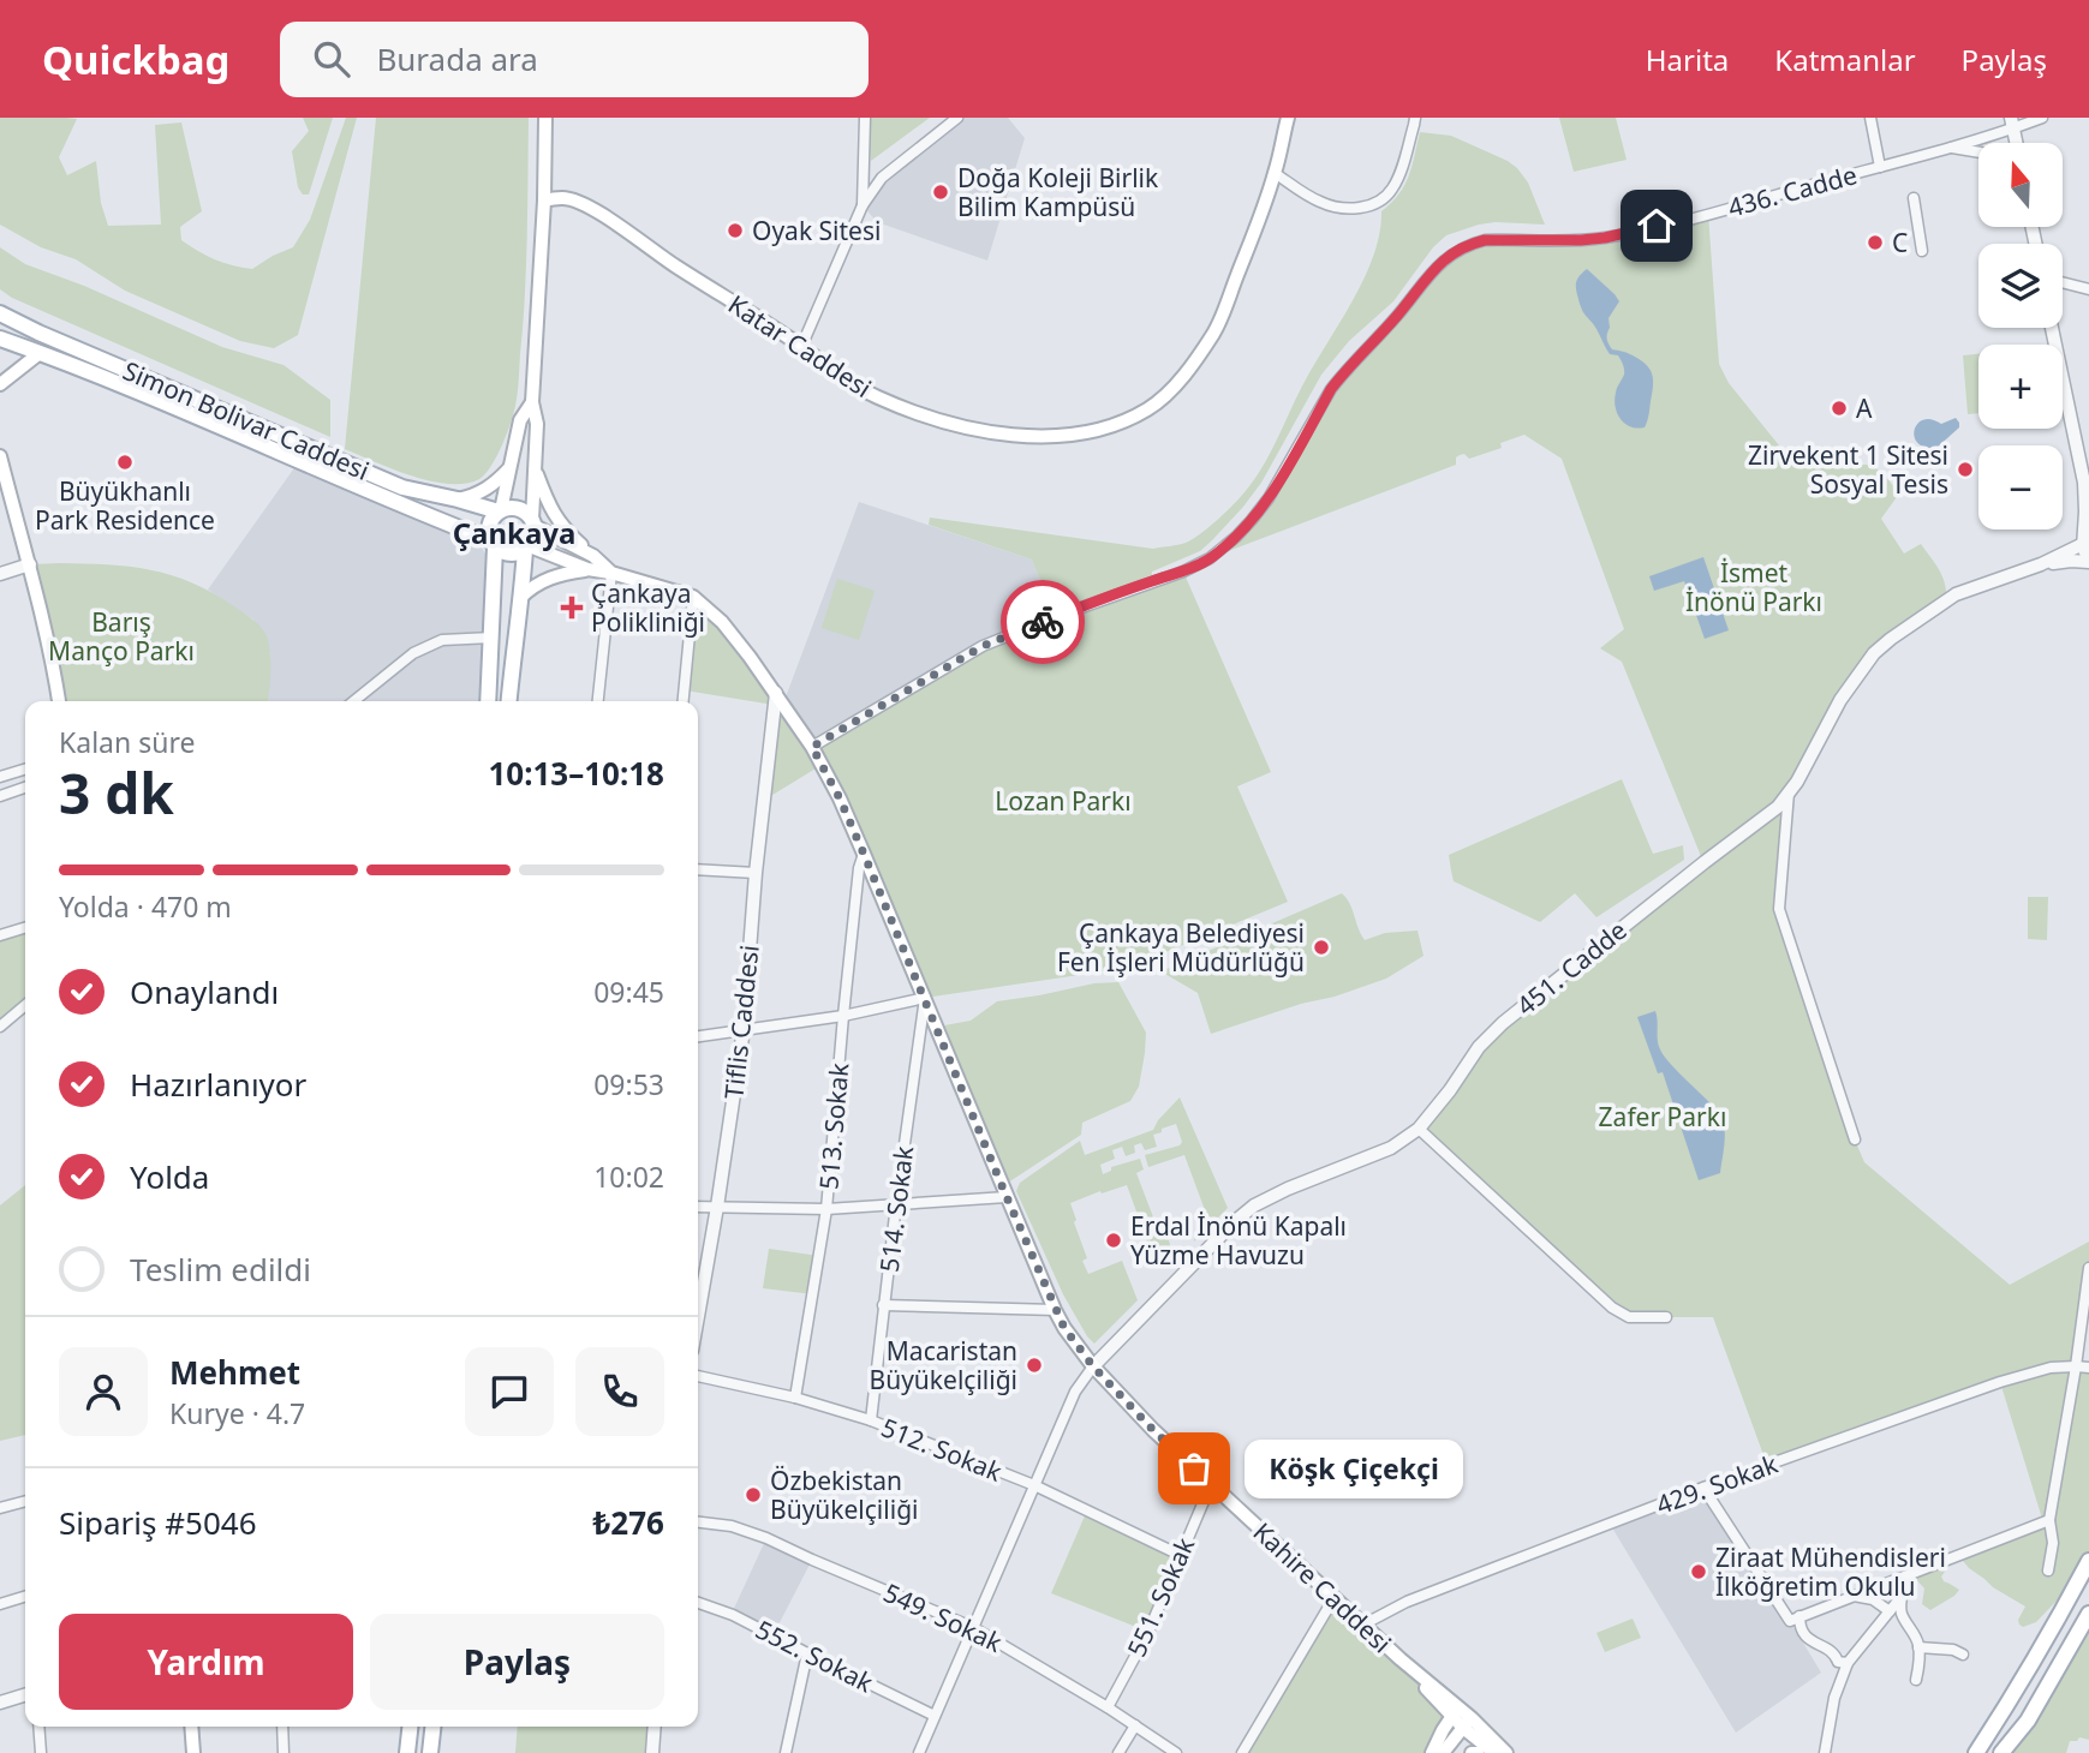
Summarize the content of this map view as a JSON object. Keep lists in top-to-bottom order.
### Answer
{
  "streets": {
    "main road": ["Katar Caddesi", "Simon Bolivar Caddesi", "Kahire Caddesi"],
    "street": [
      "436. Cadde",
      "451. Cadde",
      "Tiflis Caddesi",
      "513. Sokak",
      "514. Sokak",
      "512. Sokak",
      "429. Sokak",
      "551. Sokak",
      "549. Sokak",
      "552. Sokak"
    ]
  },
  "crossings": [
    ["436. Cadde", "Kahire Caddesi"],
    ["451. Cadde", "Kahire Caddesi"],
    ["Tiflis Caddesi", "Kahire Caddesi"],
    ["513. Sokak", "512. Sokak"],
    ["513. Sokak", "Kahire Caddesi"],
    ["514. Sokak", "512. Sokak"],
    ["514. Sokak", "Kahire Caddesi"],
    ["512. Sokak", "551. Sokak"],
    ["429. Sokak", "Kahire Caddesi"],
    ["Kahire Caddesi", "551. Sokak"],
    ["551. Sokak", "549. Sokak"]
  ],
  "districts": ["Çankaya"],
  "parks": [
    "İsmet İnönü Parkı",
    "Barış Manço Parkı",
    "Lozan Parkı",
    "Zafer Parkı"
  ],
  "places": {
    "other": [
      "Doğa Koleji Birlik Bilim Kampüsü",
      "Oyak Sitesi",
      "C",
      "A",
      "Büyükhanlı Park Residence",
      "Zirvekent 1 Sitesi Sosyal Tesis",
      "Çankaya Belediyesi Fen İşleri Müdürlüğü",
      "Erdal İnönü Kapalı Yüzme Havuzu",
      "Macaristan Büyükelçiliği",
      "Köşk Çiçekçi",
      "Özbekistan Büyükelçiliği",
      "Ziraat Mühendisleri İlköğretim Okulu"
    ],
    "health": ["Çankaya Polikliniği"]
  },
  "north": "top",
  "page": {
    "header": "Quickbag",
    "search": "Burada ara",
    "nav": ["Harita", "Katmanlar", "Paylaş"],
    "map_buttons": ["+", "−"],
    "heading": ["3 dk", "Kalan süre", "10:13–10:18"],
    "panel": [
      "Mehmet",
      "Kurye · 4.7",
      "Sipariş #5046",
      "₺276"
    ],
    "bar": "Yolda · 470 m",
    "list": [
      ["Onaylandı", "09:45"],
      ["Hazırlanıyor", "09:53"],
      ["Yolda", "10:02"],
      "Teslim edildi"
    ],
    "bubble": "Köşk Çiçekçi",
    "buttons": ["Yardım", "Paylaş"]
  }
}
